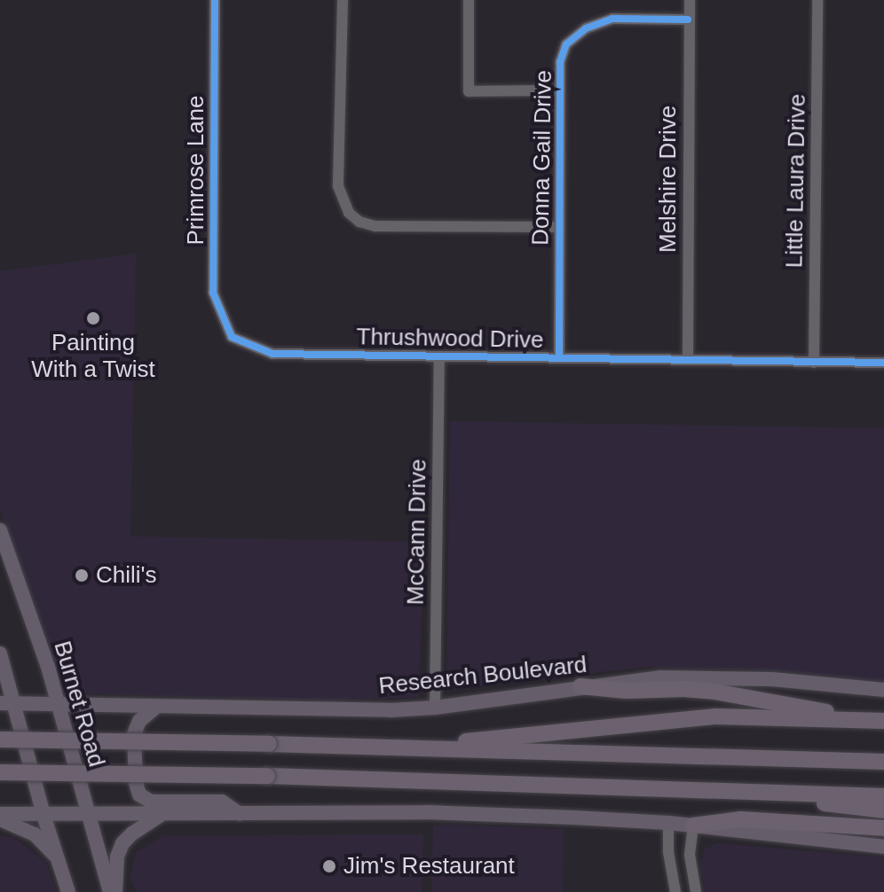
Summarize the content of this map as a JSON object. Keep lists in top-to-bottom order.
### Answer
{
  "streets": {
    "main road": ["Research Boulevard", "Burnet Road"],
    "street": [
      "Donna Gail Drive",
      "Primrose Lane",
      "Melshire Drive",
      "Little Laura Drive",
      "Thrushwood Drive",
      "McCann Drive"
    ]
  },
  "crossings": [
    ["Donna Gail Drive", "Melshire Drive"],
    ["Donna Gail Drive", "Thrushwood Drive"],
    ["Primrose Lane", "Thrushwood Drive"],
    ["Melshire Drive", "Thrushwood Drive"],
    ["Little Laura Drive", "Thrushwood Drive"],
    ["Thrushwood Drive", "McCann Drive"],
    ["McCann Drive", "Research Boulevard"],
    ["Research Boulevard", "Burnet Road"]
  ],
  "places": ["Painting With a Twist", "Chili's", "Jim's Restaurant"]
}
